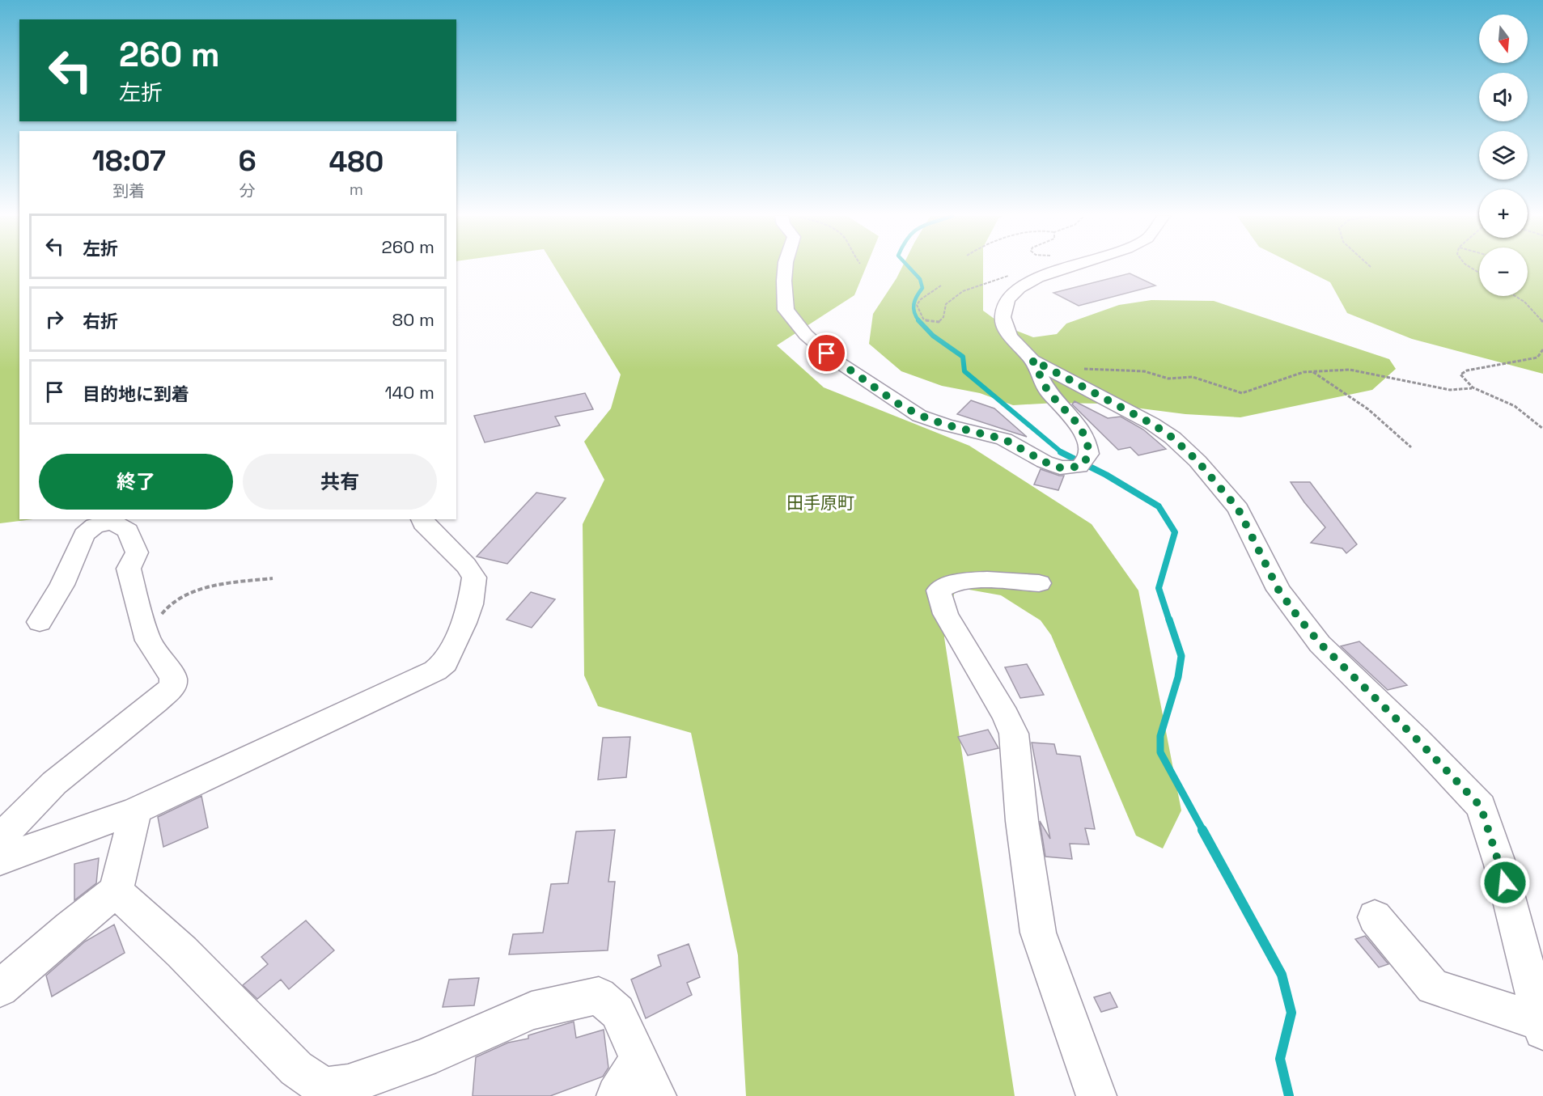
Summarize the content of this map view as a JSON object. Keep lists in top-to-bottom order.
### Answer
{
  "districts": ["田手原町"],
  "north": "bottom",
  "page": {
    "map_buttons": ["+", "−"],
    "turn": ["260 m", "左折"],
    "eta": [
      "18:07",
      "到着",
      "6",
      "分",
      "480",
      "m"
    ],
    "list": [
      {
        "name": "左折",
        "value": "260 m"
      },
      {
        "name": "右折",
        "value": "80 m"
      },
      {
        "name": "目的地に到着",
        "value": "140 m"
      }
    ],
    "buttons": ["終了", "共有"]
  }
}
